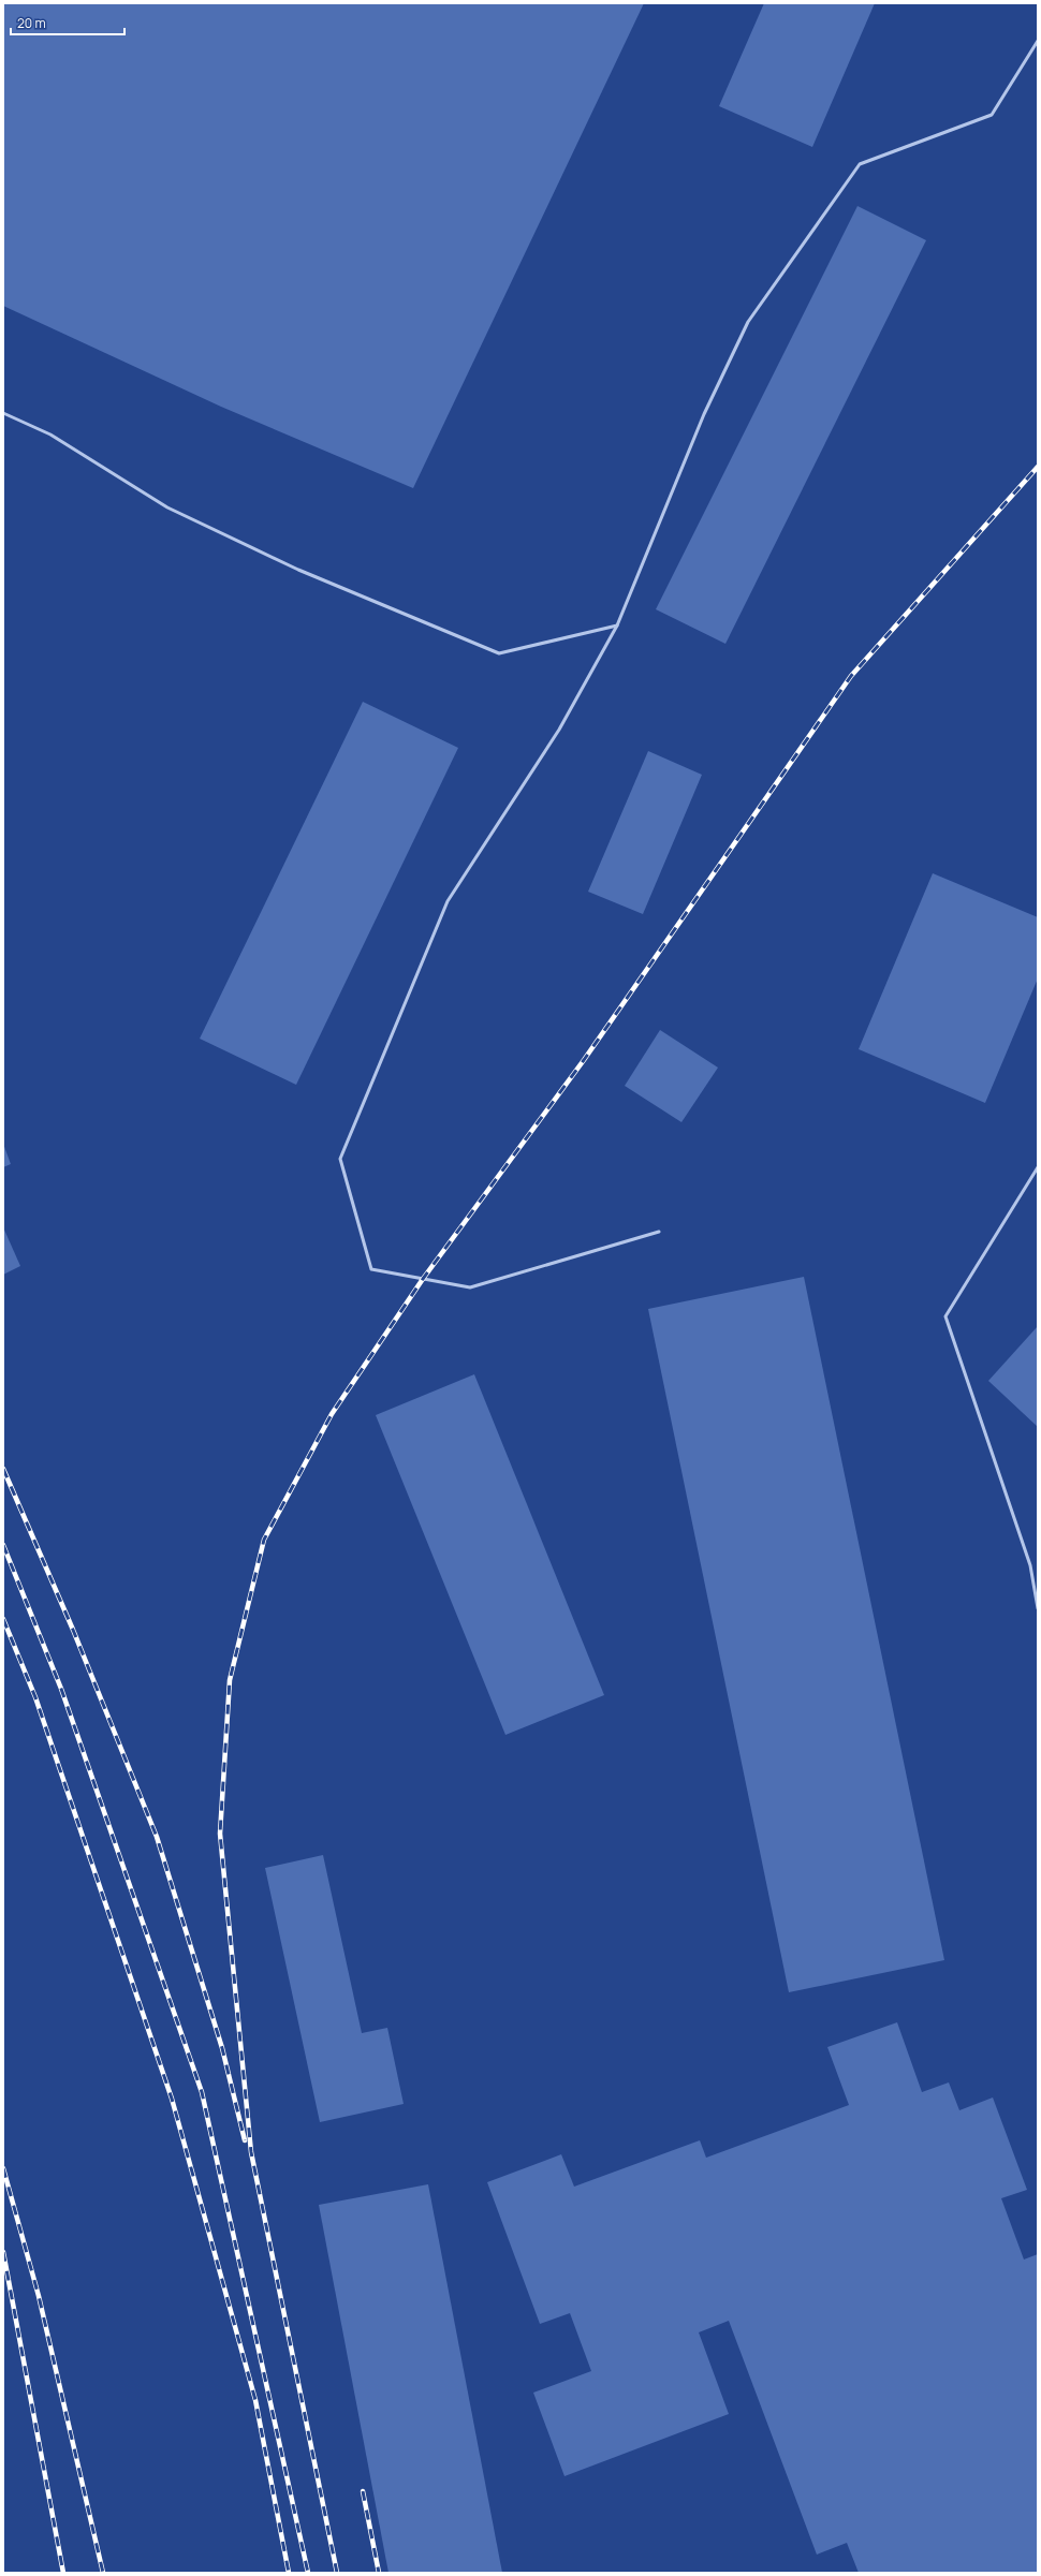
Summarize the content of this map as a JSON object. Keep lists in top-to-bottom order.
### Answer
{
  "scale_bar": "20 m"
}
